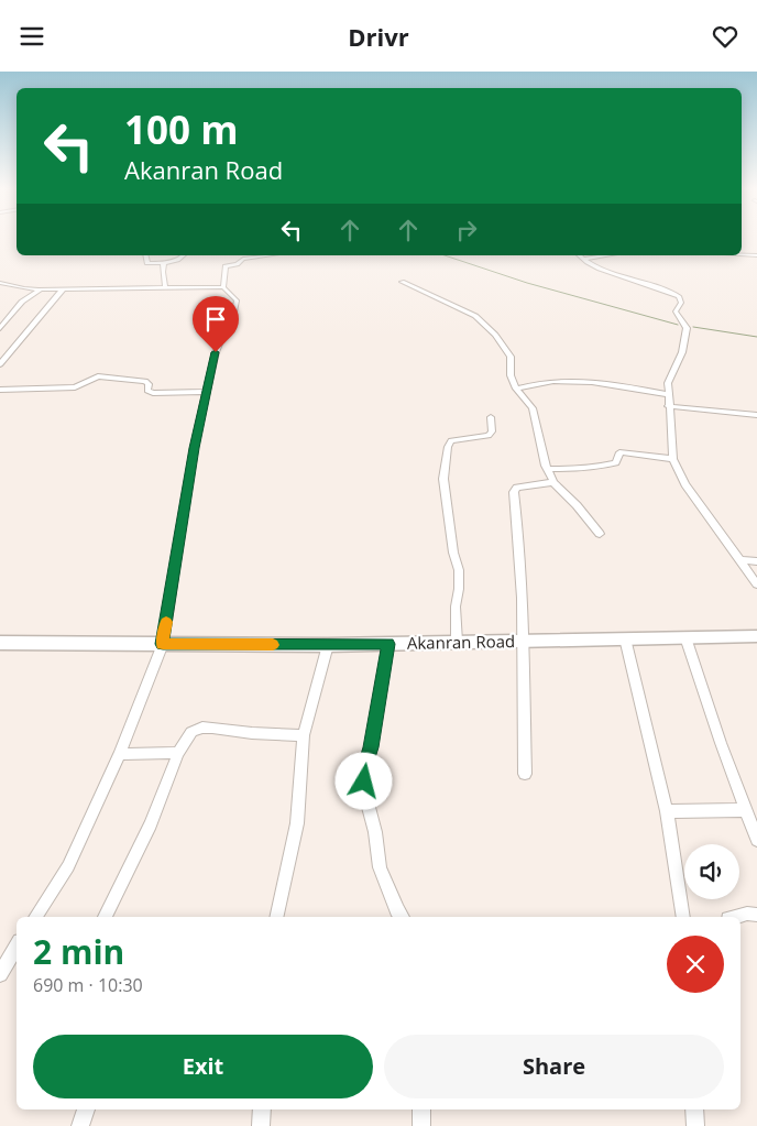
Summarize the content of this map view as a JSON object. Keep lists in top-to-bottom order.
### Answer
{
  "streets": {
    "main road": ["Akanran Road"]
  },
  "page": {
    "header": "Drivr",
    "turn": ["100 m", "Akanran Road"],
    "heading": ["2 min", "690 m · 10:30"],
    "buttons": ["Exit", "Share"]
  }
}
